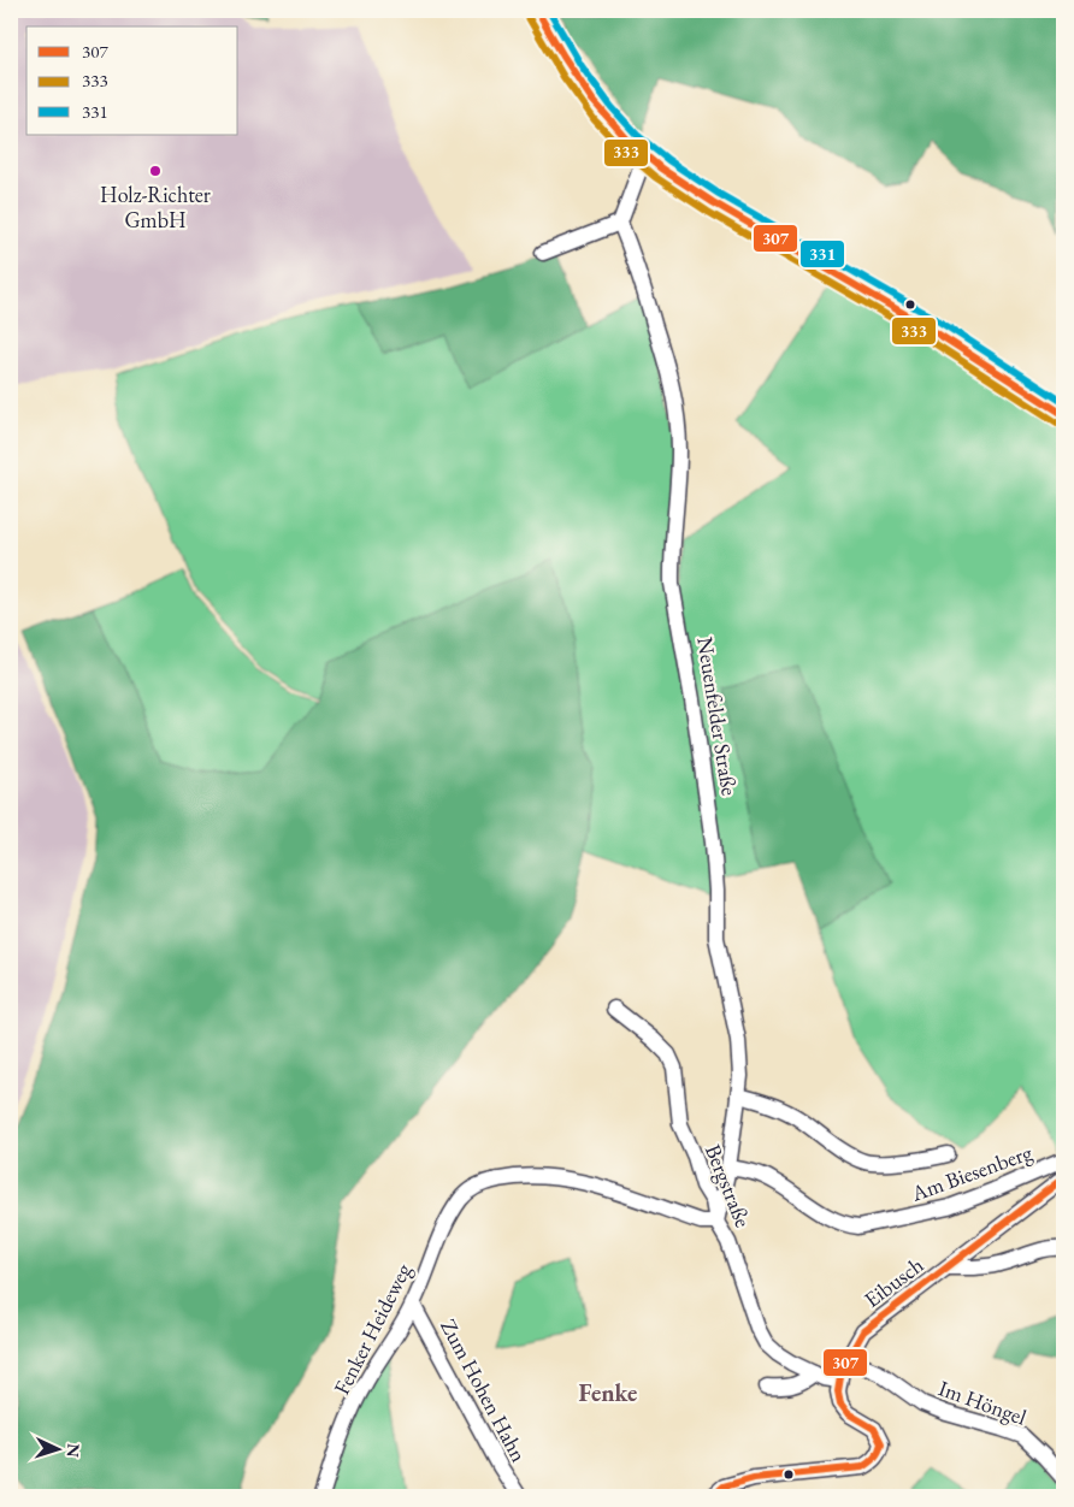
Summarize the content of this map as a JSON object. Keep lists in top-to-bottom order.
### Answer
{
  "streets": {
    "street": [
      "Neuenfelder Straße",
      "Am Biesenberg",
      "Bergstraße",
      "Eibusch",
      "Fenker Heideweg",
      "Zum Hohen Hahn",
      "Im Höngel"
    ]
  },
  "crossings": [
    ["Neuenfelder Straße", "Am Biesenberg"],
    ["Neuenfelder Straße", "Bergstraße"],
    ["Neuenfelder Straße", "Fenker Heideweg"],
    ["Bergstraße", "Eibusch"],
    ["Bergstraße", "Fenker Heideweg"],
    ["Eibusch", "Im Höngel"],
    ["Fenker Heideweg", "Zum Hohen Hahn"]
  ],
  "districts": ["Fenke"],
  "places": ["Holz-Richter GmbH"],
  "lines": ["transit line 307", "transit line 331", "transit line 333"],
  "legend": ["307", "333", "331"],
  "north": "right"
}
